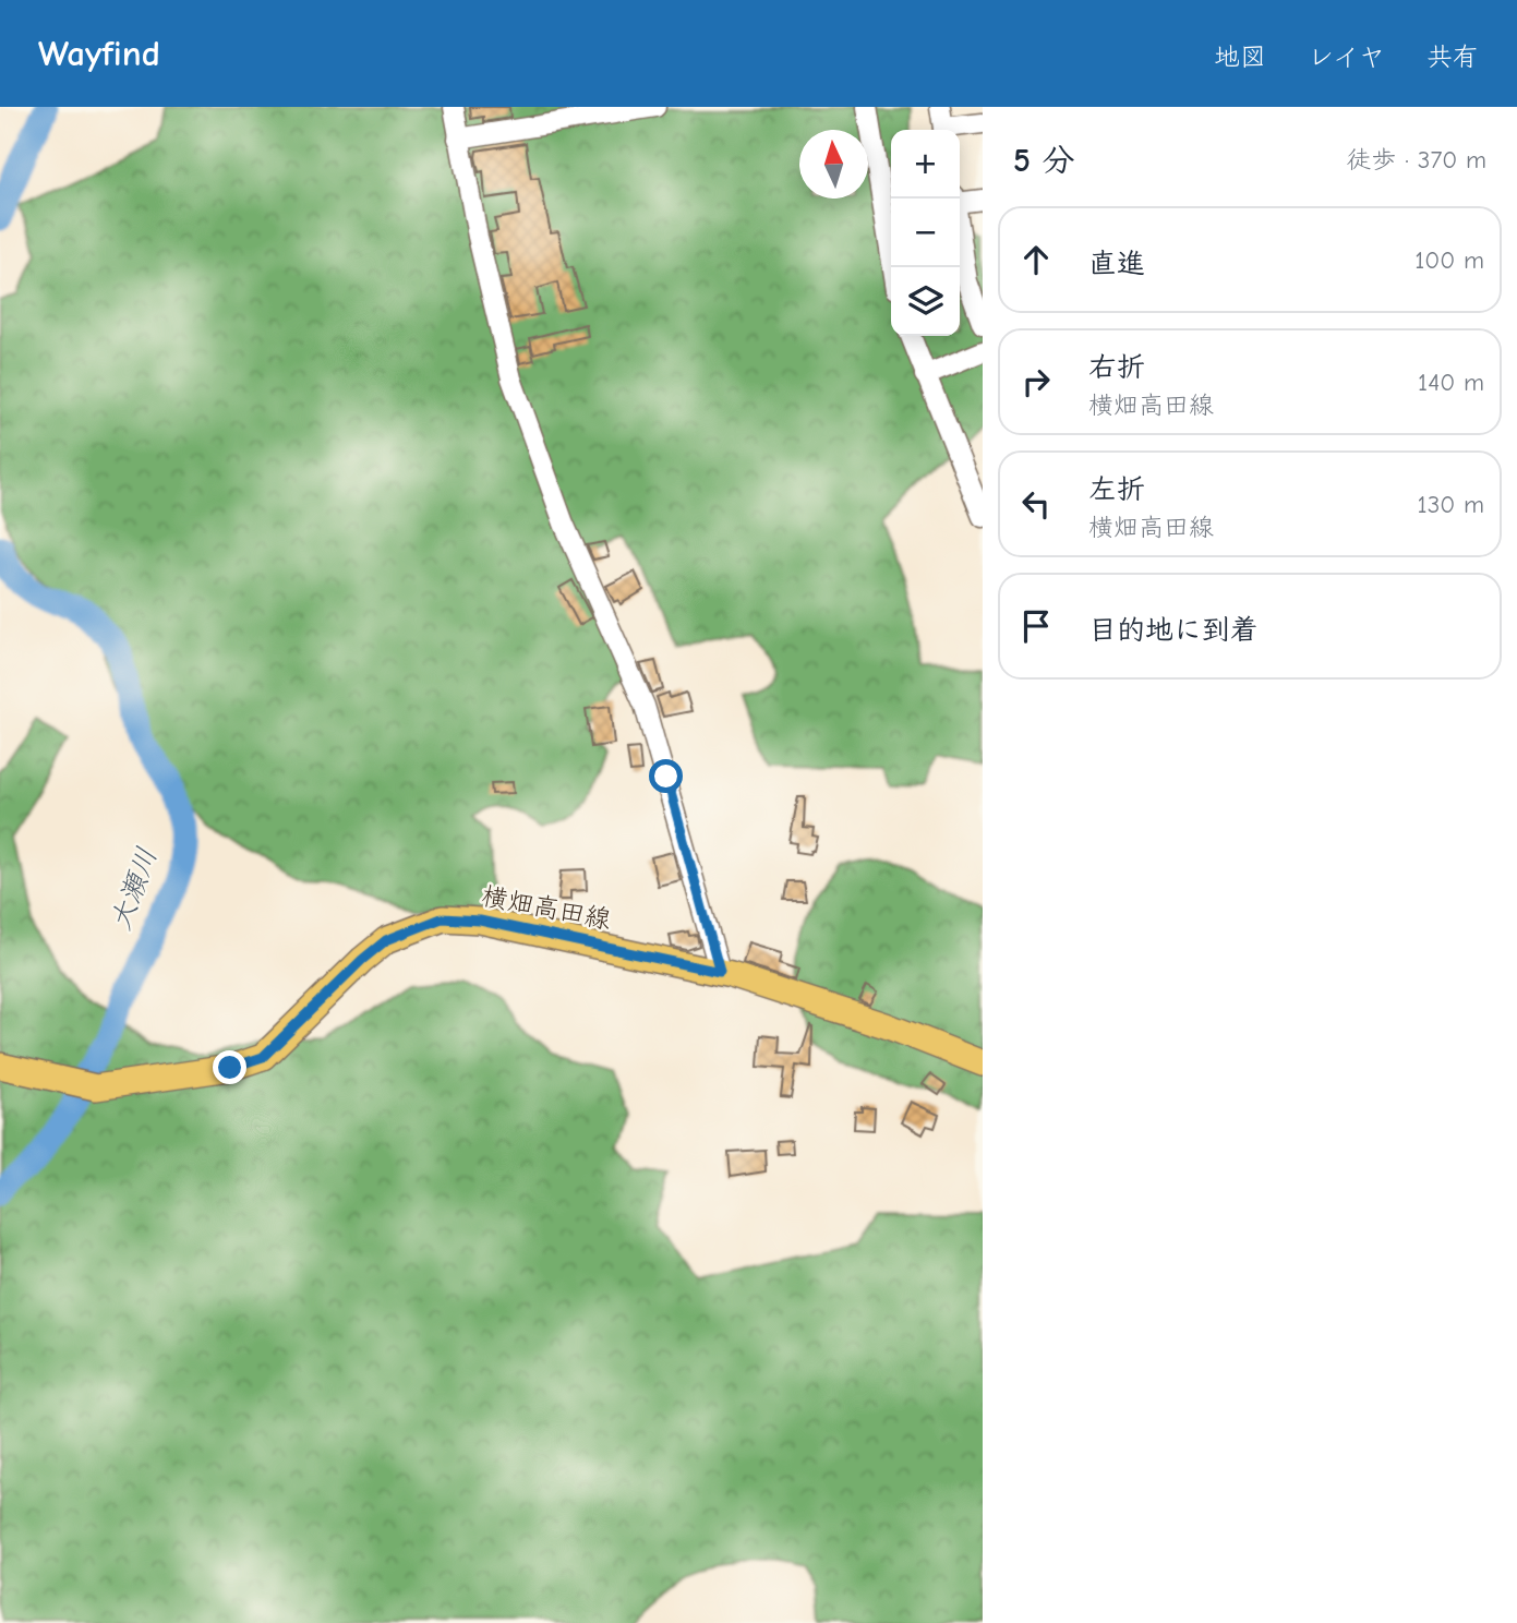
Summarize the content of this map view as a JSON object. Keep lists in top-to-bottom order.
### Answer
{
  "streets": {
    "main road": ["横畑高田線"]
  },
  "water": ["大瀬川"],
  "north": "top",
  "page": {
    "header": "Wayfind",
    "nav": ["地図", "レイヤ", "共有"],
    "heading": ["5 分", "徒歩 · 370 m"],
    "map_buttons": ["+", "−"],
    "list": [
      ["直進", "100 m"],
      ["右折", "横畑高田線", "140 m"],
      ["左折", "横畑高田線", "130 m"],
      "目的地に到着"
    ]
  }
}
